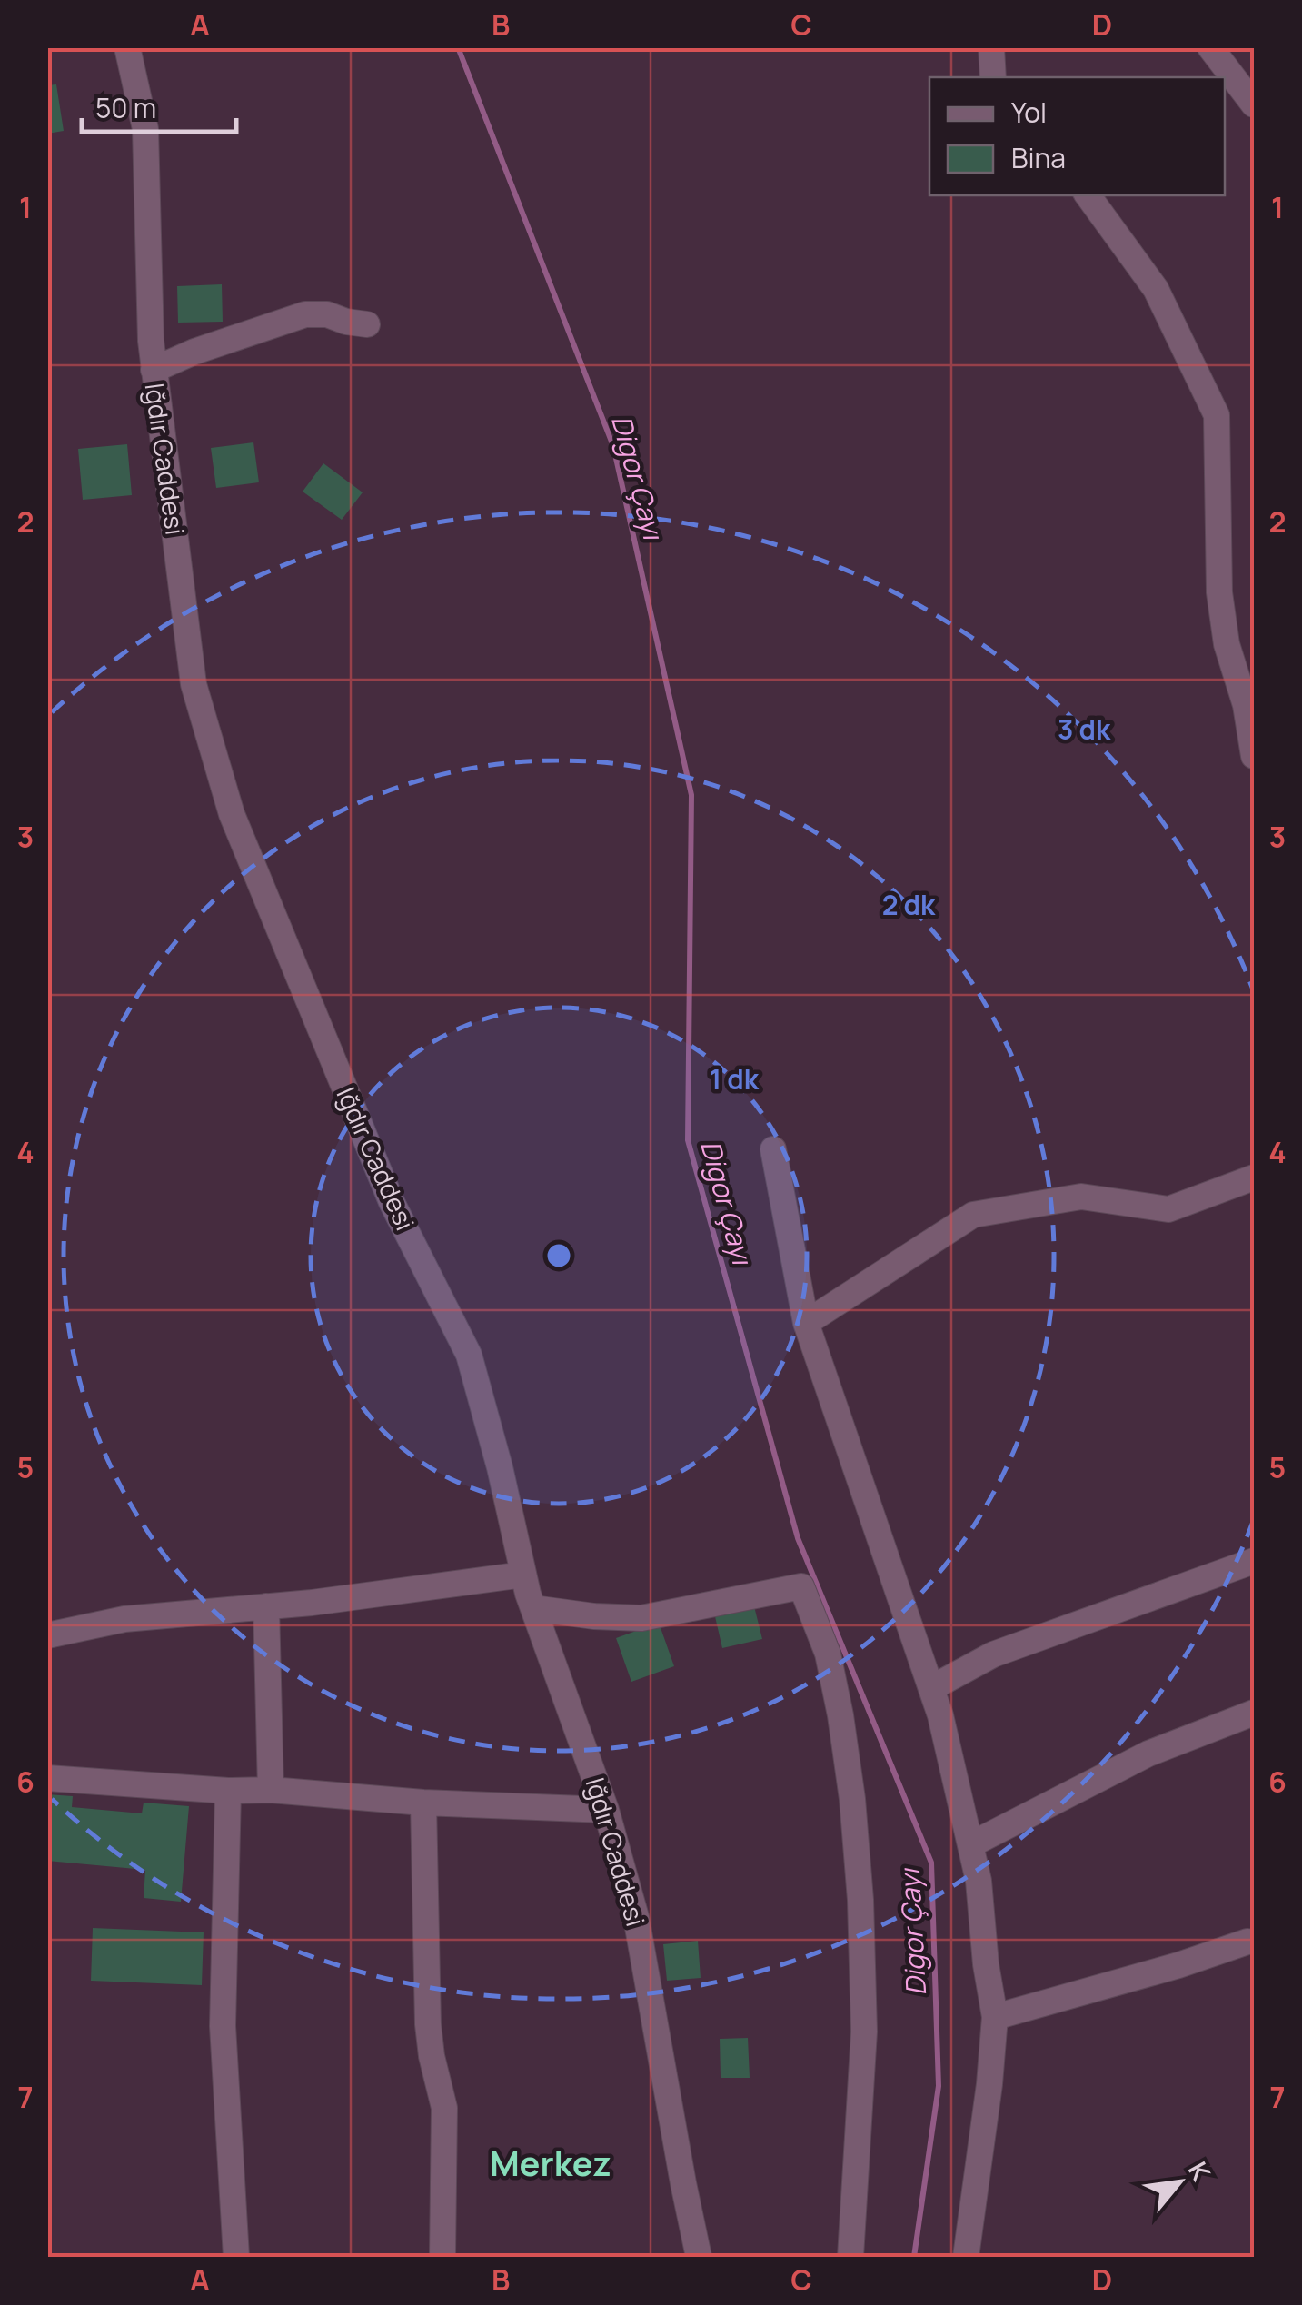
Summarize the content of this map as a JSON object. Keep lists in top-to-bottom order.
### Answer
{
  "streets": {
    "street": ["Iğdır Caddesi"]
  },
  "districts": ["Merkez"],
  "water": ["Digor Çayı"],
  "legend": ["Yol", "Bina"],
  "scale_bar": "50 m",
  "north": "top right",
  "grid": {
    "columns": [
      "A",
      "B",
      "C",
      "D"
    ],
    "rows": [
      "1",
      "2",
      "3",
      "4",
      "5",
      "6",
      "7"
    ]
  },
  "rings": ["3 dk", "2 dk", "1 dk"]
}
